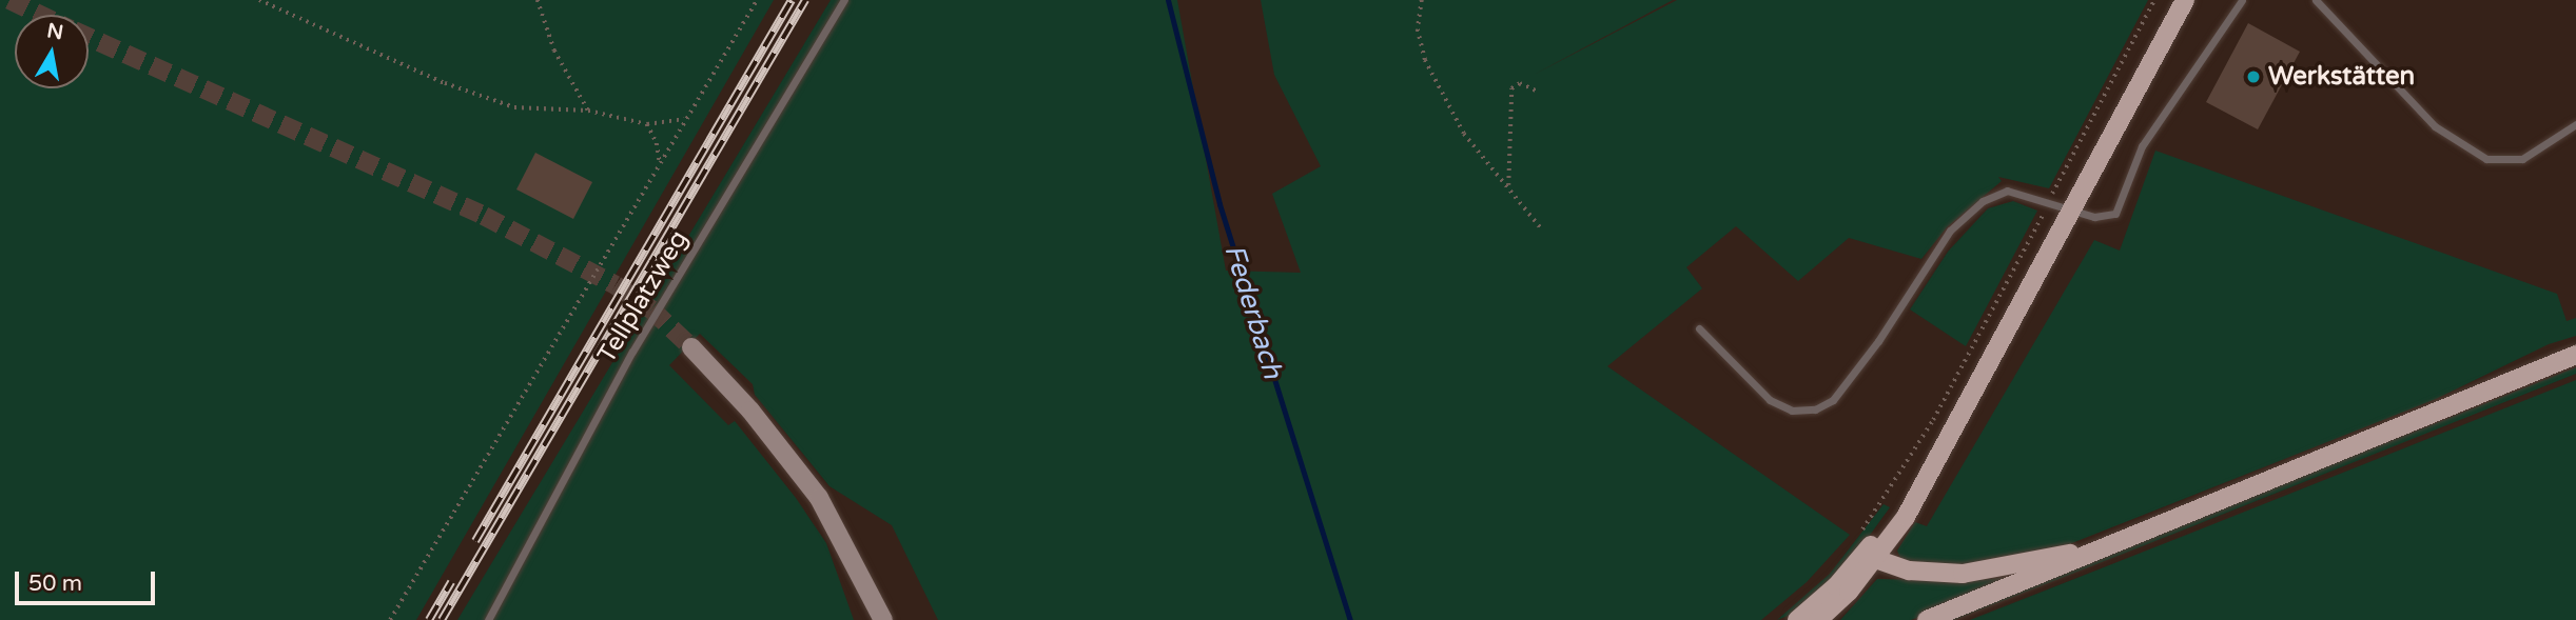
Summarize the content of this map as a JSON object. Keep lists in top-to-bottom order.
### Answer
{
  "streets": {
    "lane": ["Tellplatzweg"]
  },
  "water": ["Federbach"],
  "places": ["Werkstätten"],
  "scale_bar": "50 m",
  "north": "top"
}
